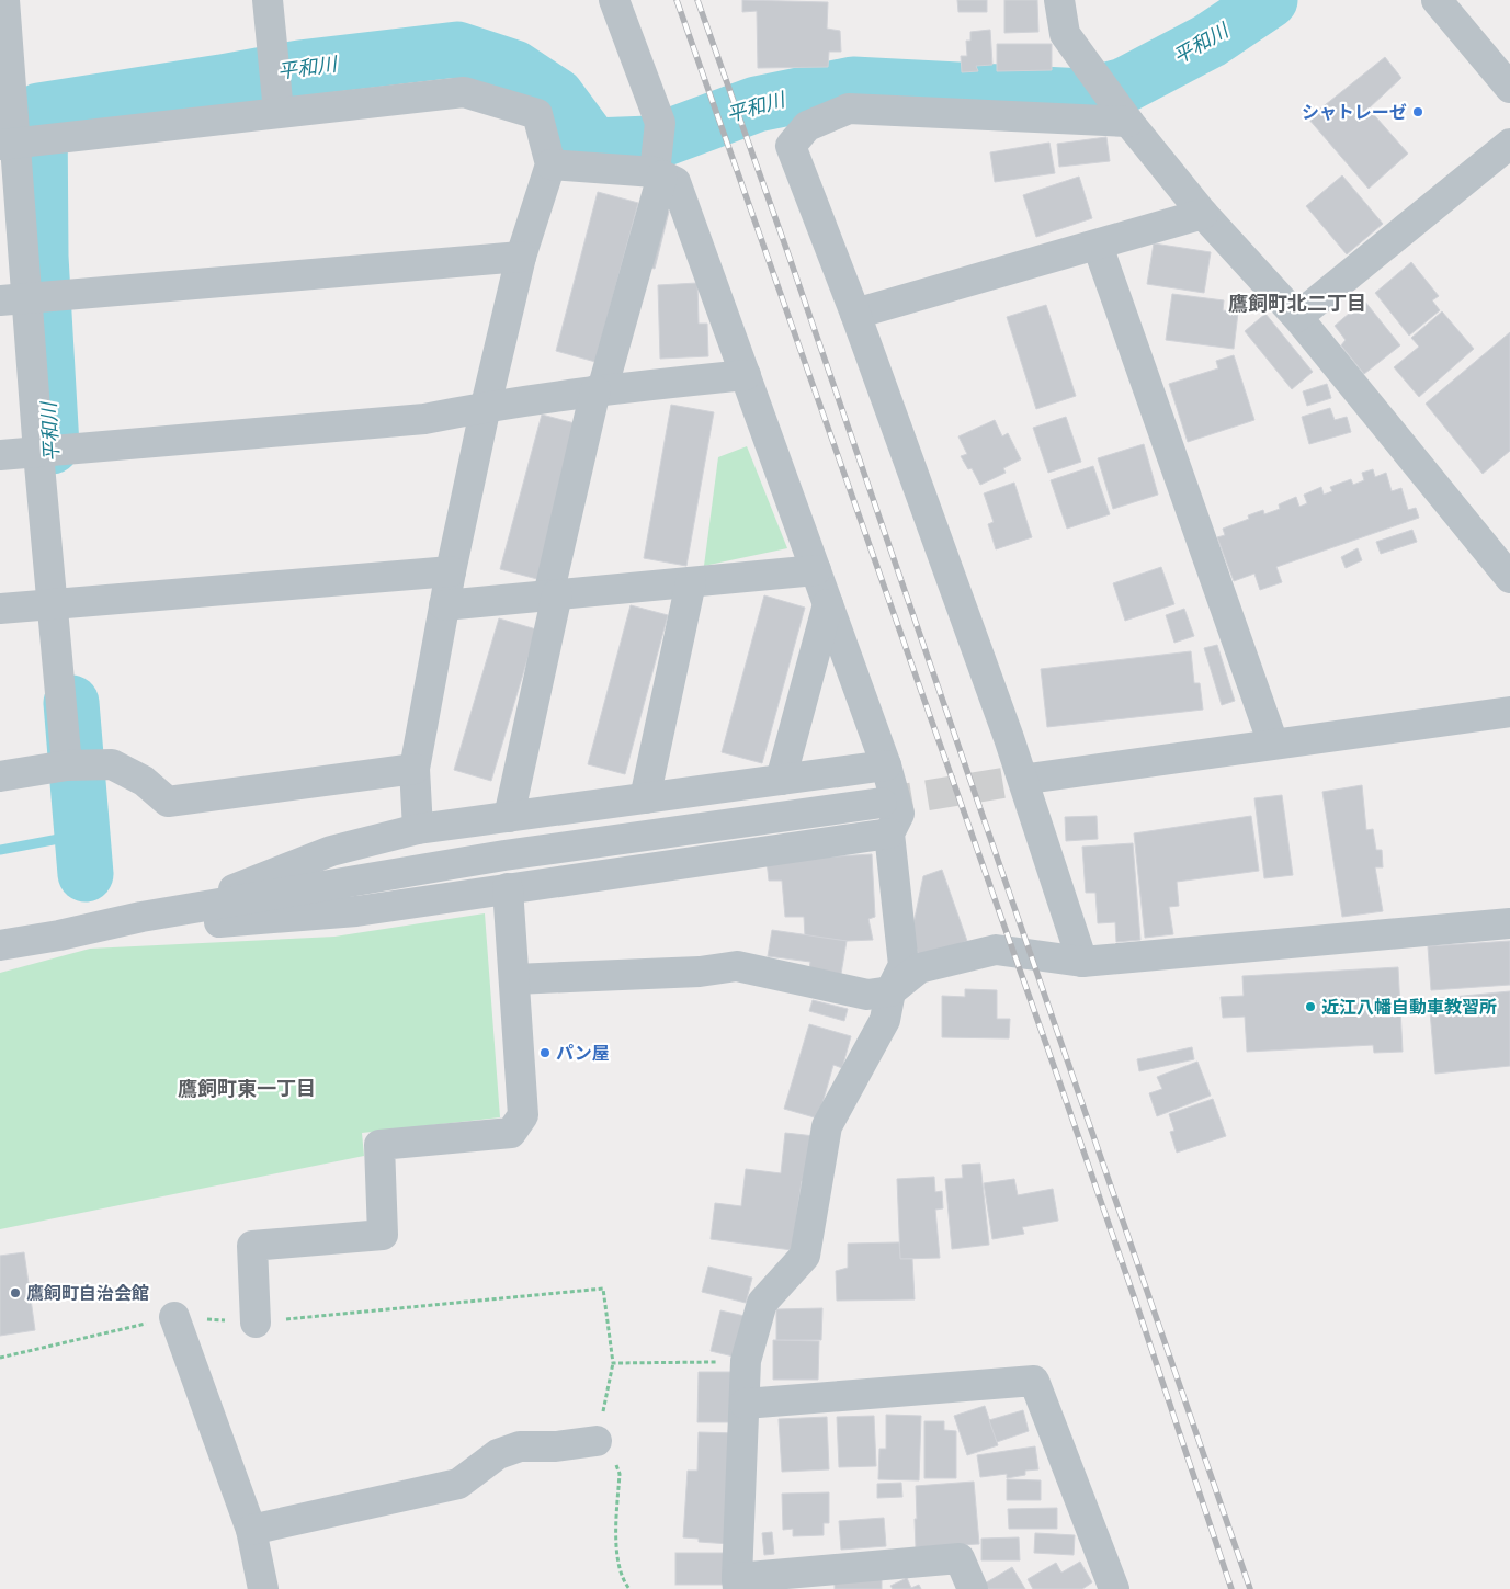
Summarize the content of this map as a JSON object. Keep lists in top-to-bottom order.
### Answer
{
  "districts": ["鷹飼町北二丁目", "鷹飼町東一丁目"],
  "water": ["平和川"],
  "places": [
    "シャトレーゼ",
    "近江八幡自動車教習所",
    "パン屋",
    "鷹飼町自治会館"
  ]
}
